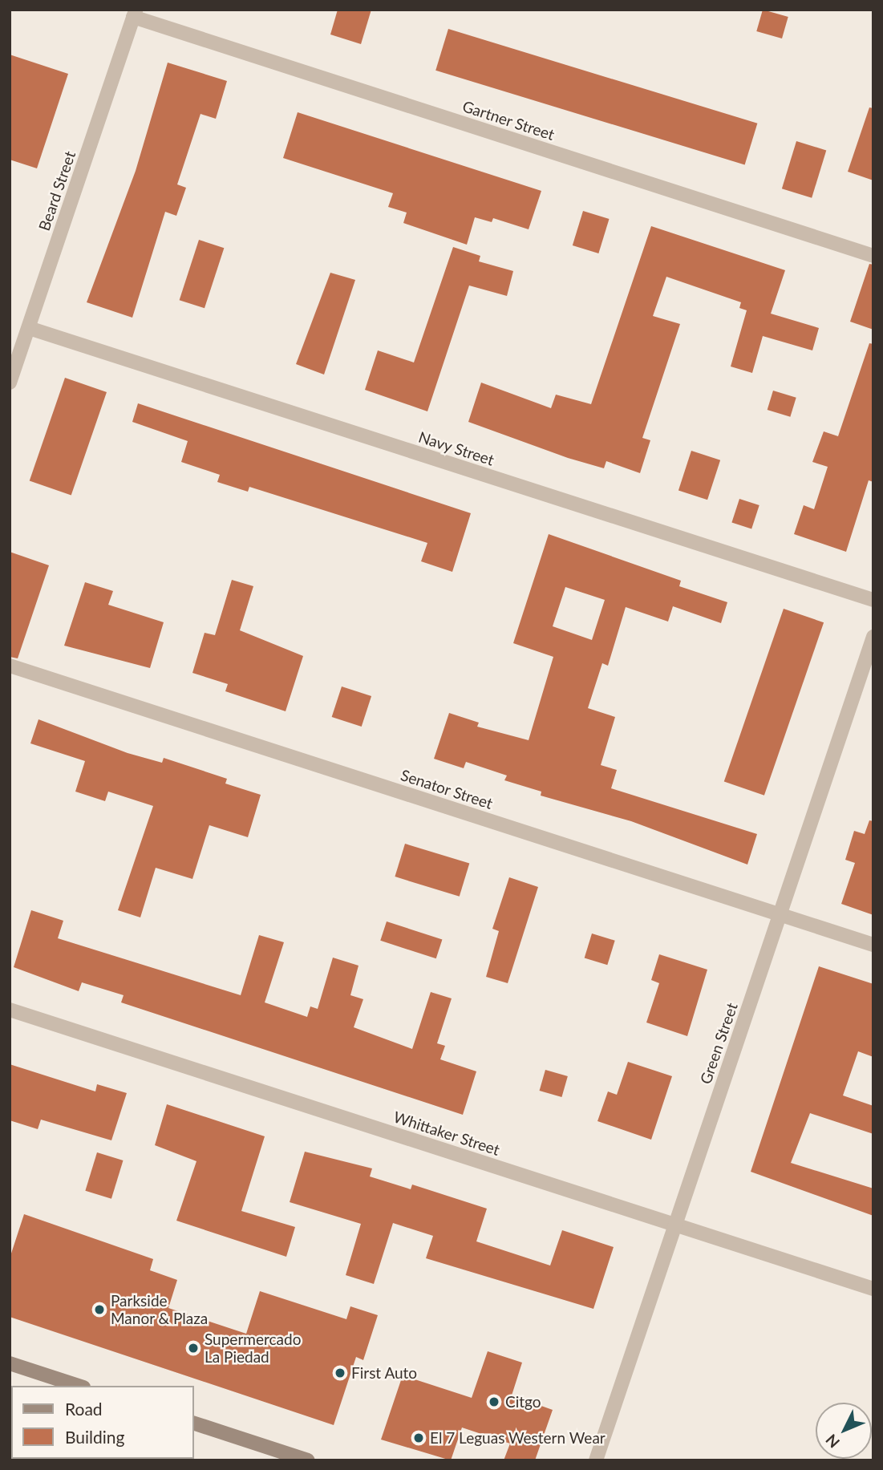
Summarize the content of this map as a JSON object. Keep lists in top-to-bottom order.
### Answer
{
  "streets": {
    "street": [
      "Gartner Street",
      "Beard Street",
      "Navy Street",
      "Senator Street",
      "Green Street",
      "Whittaker Street"
    ]
  },
  "crossings": [
    ["Gartner Street", "Beard Street"],
    ["Beard Street", "Navy Street"],
    ["Senator Street", "Green Street"],
    ["Green Street", "Whittaker Street"]
  ],
  "places": [
    "Parkside Manor & Plaza",
    "Supermercado La Piedad",
    "First Auto",
    "Citgo",
    "El 7 Leguas Western Wear"
  ],
  "legend": ["Road", "Building"],
  "north": "bottom left"
}
